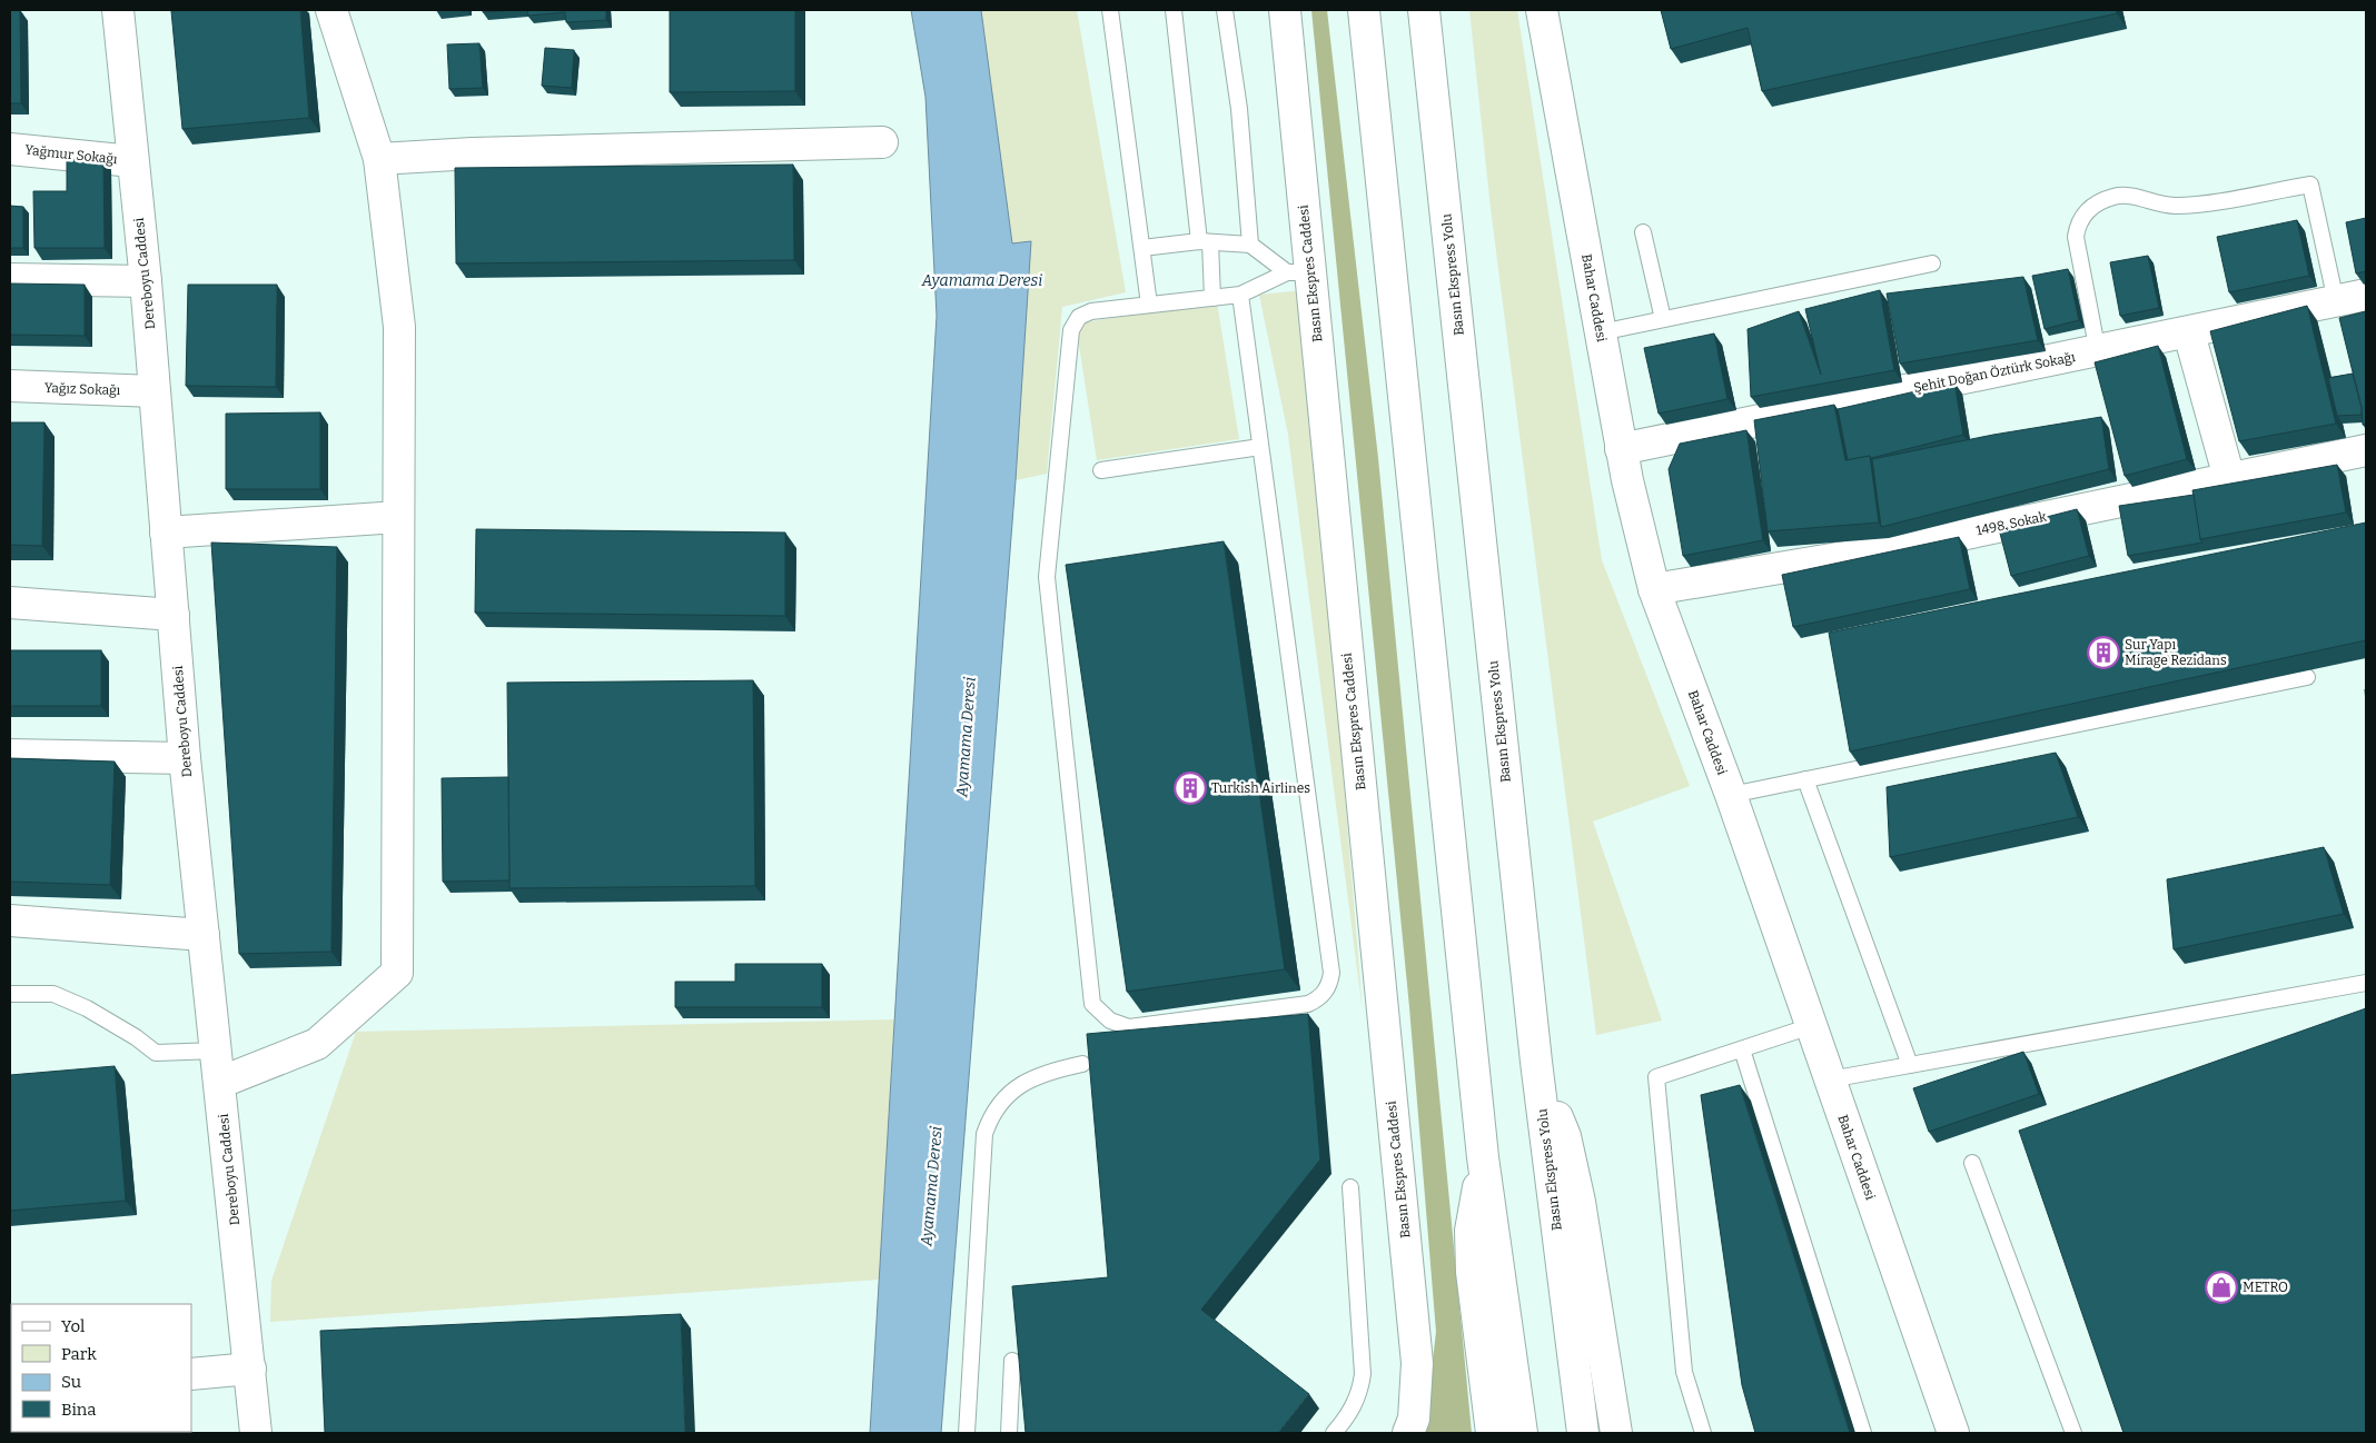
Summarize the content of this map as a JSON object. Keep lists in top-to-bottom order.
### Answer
{
  "streets": {
    "main road": [
      "Yağmur Sokağı",
      "Dereboyu Caddesi",
      "Basın Ekspres Caddesi",
      "Basın Ekspress Yolu",
      "Bahar Caddesi",
      "Şehit Doğan Öztürk Sokağı",
      "Yağız Sokağı",
      "1498. Sokak"
    ]
  },
  "crossings": [
    ["Yağmur Sokağı", "Dereboyu Caddesi"],
    ["Dereboyu Caddesi", "Yağız Sokağı"],
    ["Bahar Caddesi", "Şehit Doğan Öztürk Sokağı"],
    ["Bahar Caddesi", "1498. Sokak"]
  ],
  "water": ["Ayamama Deresi"],
  "places": {
    "building": ["Sur Yapı Mirage Rezidans", "Turkish Airlines"],
    "shop": ["METRO"]
  },
  "legend": [
    "Yol",
    "Park",
    "Su",
    "Bina"
  ]
}
